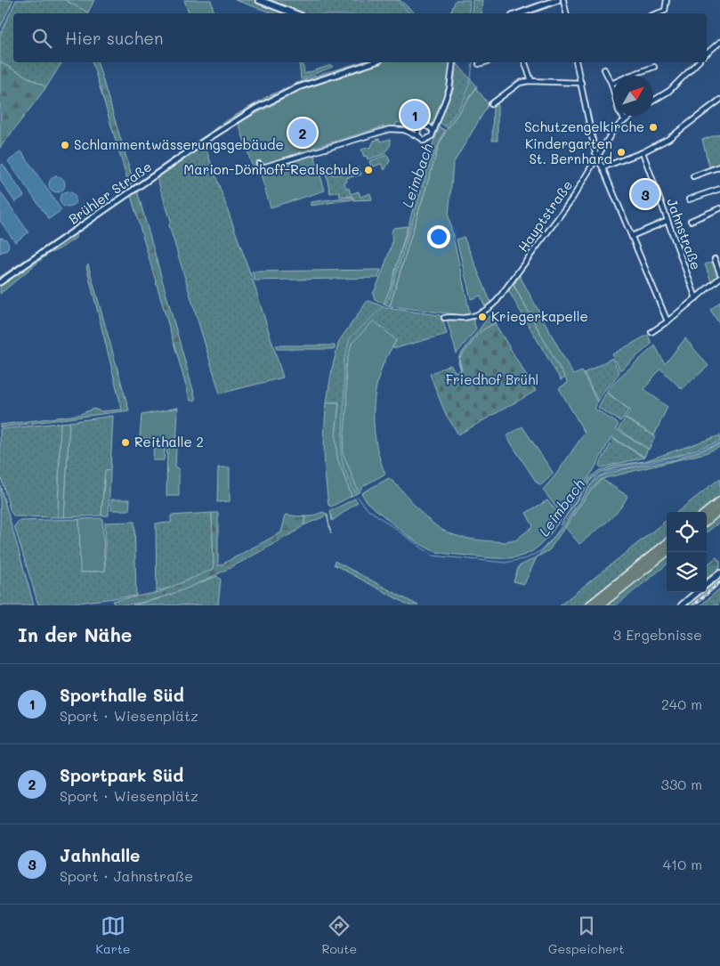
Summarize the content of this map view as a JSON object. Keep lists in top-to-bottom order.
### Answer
{
  "streets": {
    "street": ["Brühler Straße", "Hauptstraße", "Jahnstraße"]
  },
  "water": ["Leimbach"],
  "parks": ["Friedhof Brühl"],
  "places": [
    "Schutzengelkirche",
    "Schlammentwässerungsgebäude",
    "Kindergarten St. Bernhard",
    "Marion-Dönhoff-Realschule",
    "Kriegerkapelle",
    "Reithalle 2"
  ],
  "north": "top right",
  "page": {
    "search": "Hier suchen",
    "pins": ["1", "2", "3"],
    "heading": ["In der Nähe", "3 Ergebnisse"],
    "list": [
      {
        "mark": "1",
        "name": "Sporthalle Süd",
        "note": "Sport · Wiesenplätz",
        "value": "240 m"
      },
      {
        "mark": "2",
        "name": "Sportpark Süd",
        "note": "Sport · Wiesenplätz",
        "value": "330 m"
      },
      {
        "mark": "3",
        "name": "Jahnhalle",
        "note": "Sport · Jahnstraße",
        "value": "410 m"
      }
    ],
    "nav": ["Karte", "Route", "Gespeichert"]
  }
}
